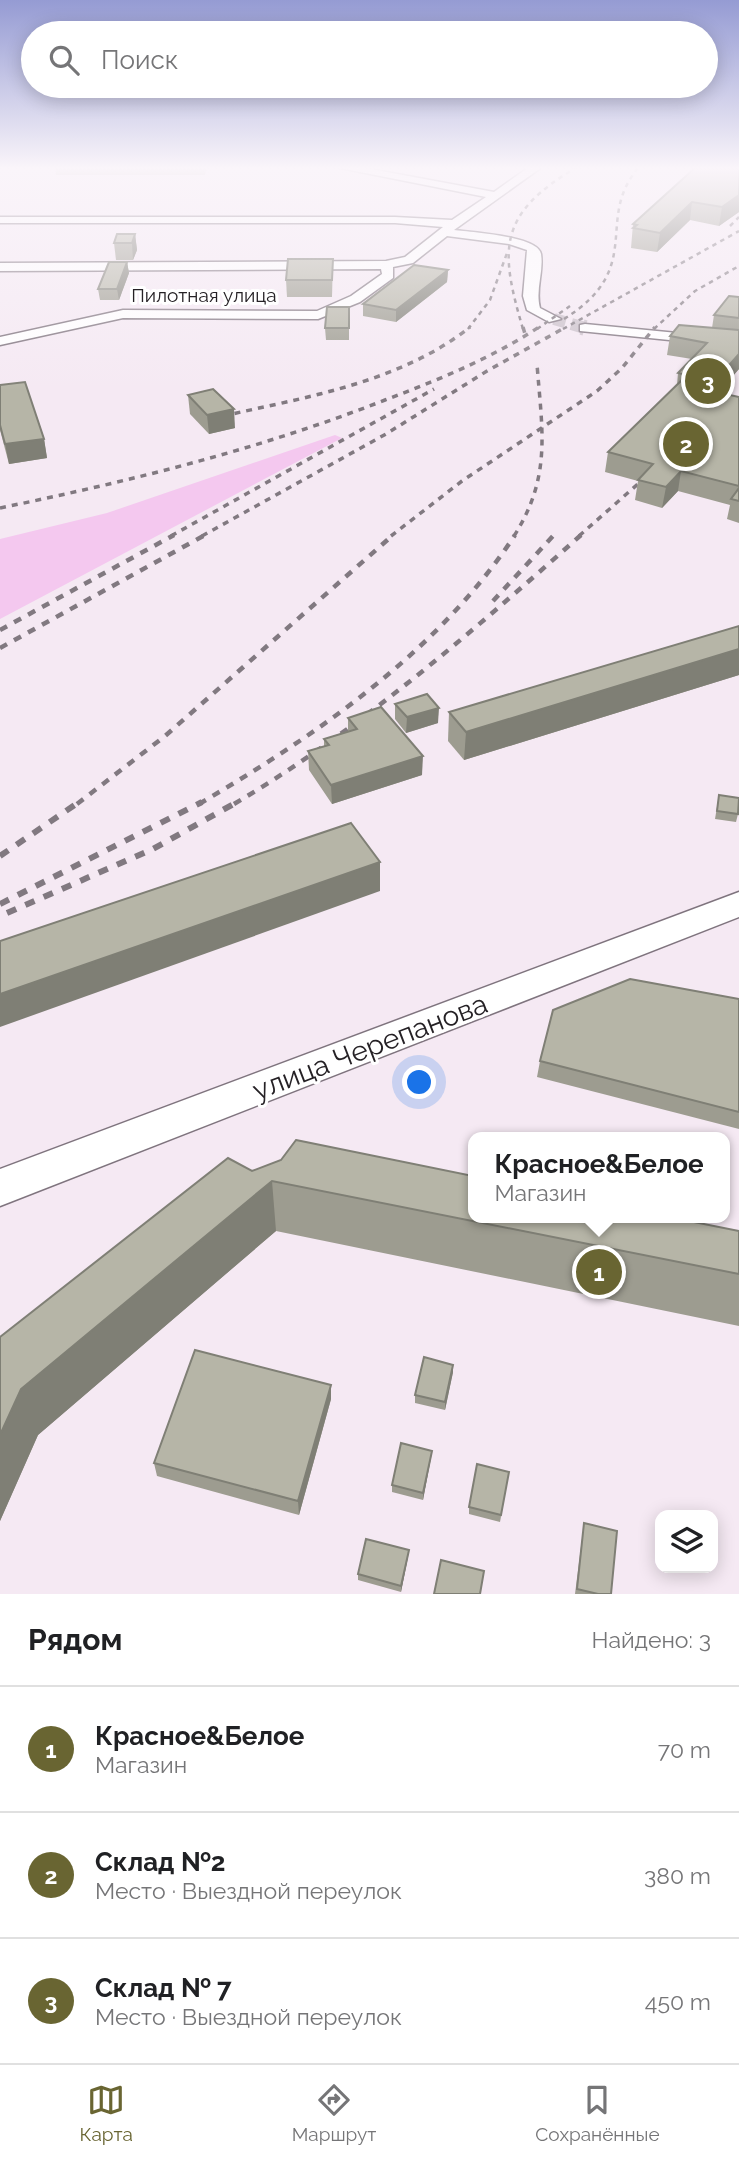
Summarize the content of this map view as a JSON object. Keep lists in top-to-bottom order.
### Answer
{
  "streets": {
    "main road": ["улица Черепанова"],
    "street": ["Пилотная улица"]
  },
  "page": {
    "search": "Поиск",
    "pins": ["3", "2", "1"],
    "popup": ["Красное&Белое", "Магазин"],
    "heading": ["Рядом", "Найдено: 3"],
    "list": [
      {
        "mark": "1",
        "name": "Красное&Белое",
        "note": "Магазин",
        "value": "70 m"
      },
      {
        "mark": "2",
        "name": "Склад №2",
        "note": "Место · Выездной переулок",
        "value": "380 m"
      },
      {
        "mark": "3",
        "name": "Склад № 7",
        "note": "Место · Выездной переулок",
        "value": "450 m"
      }
    ],
    "nav": ["Карта", "Маршрут", "Сохранённые"]
  }
}
